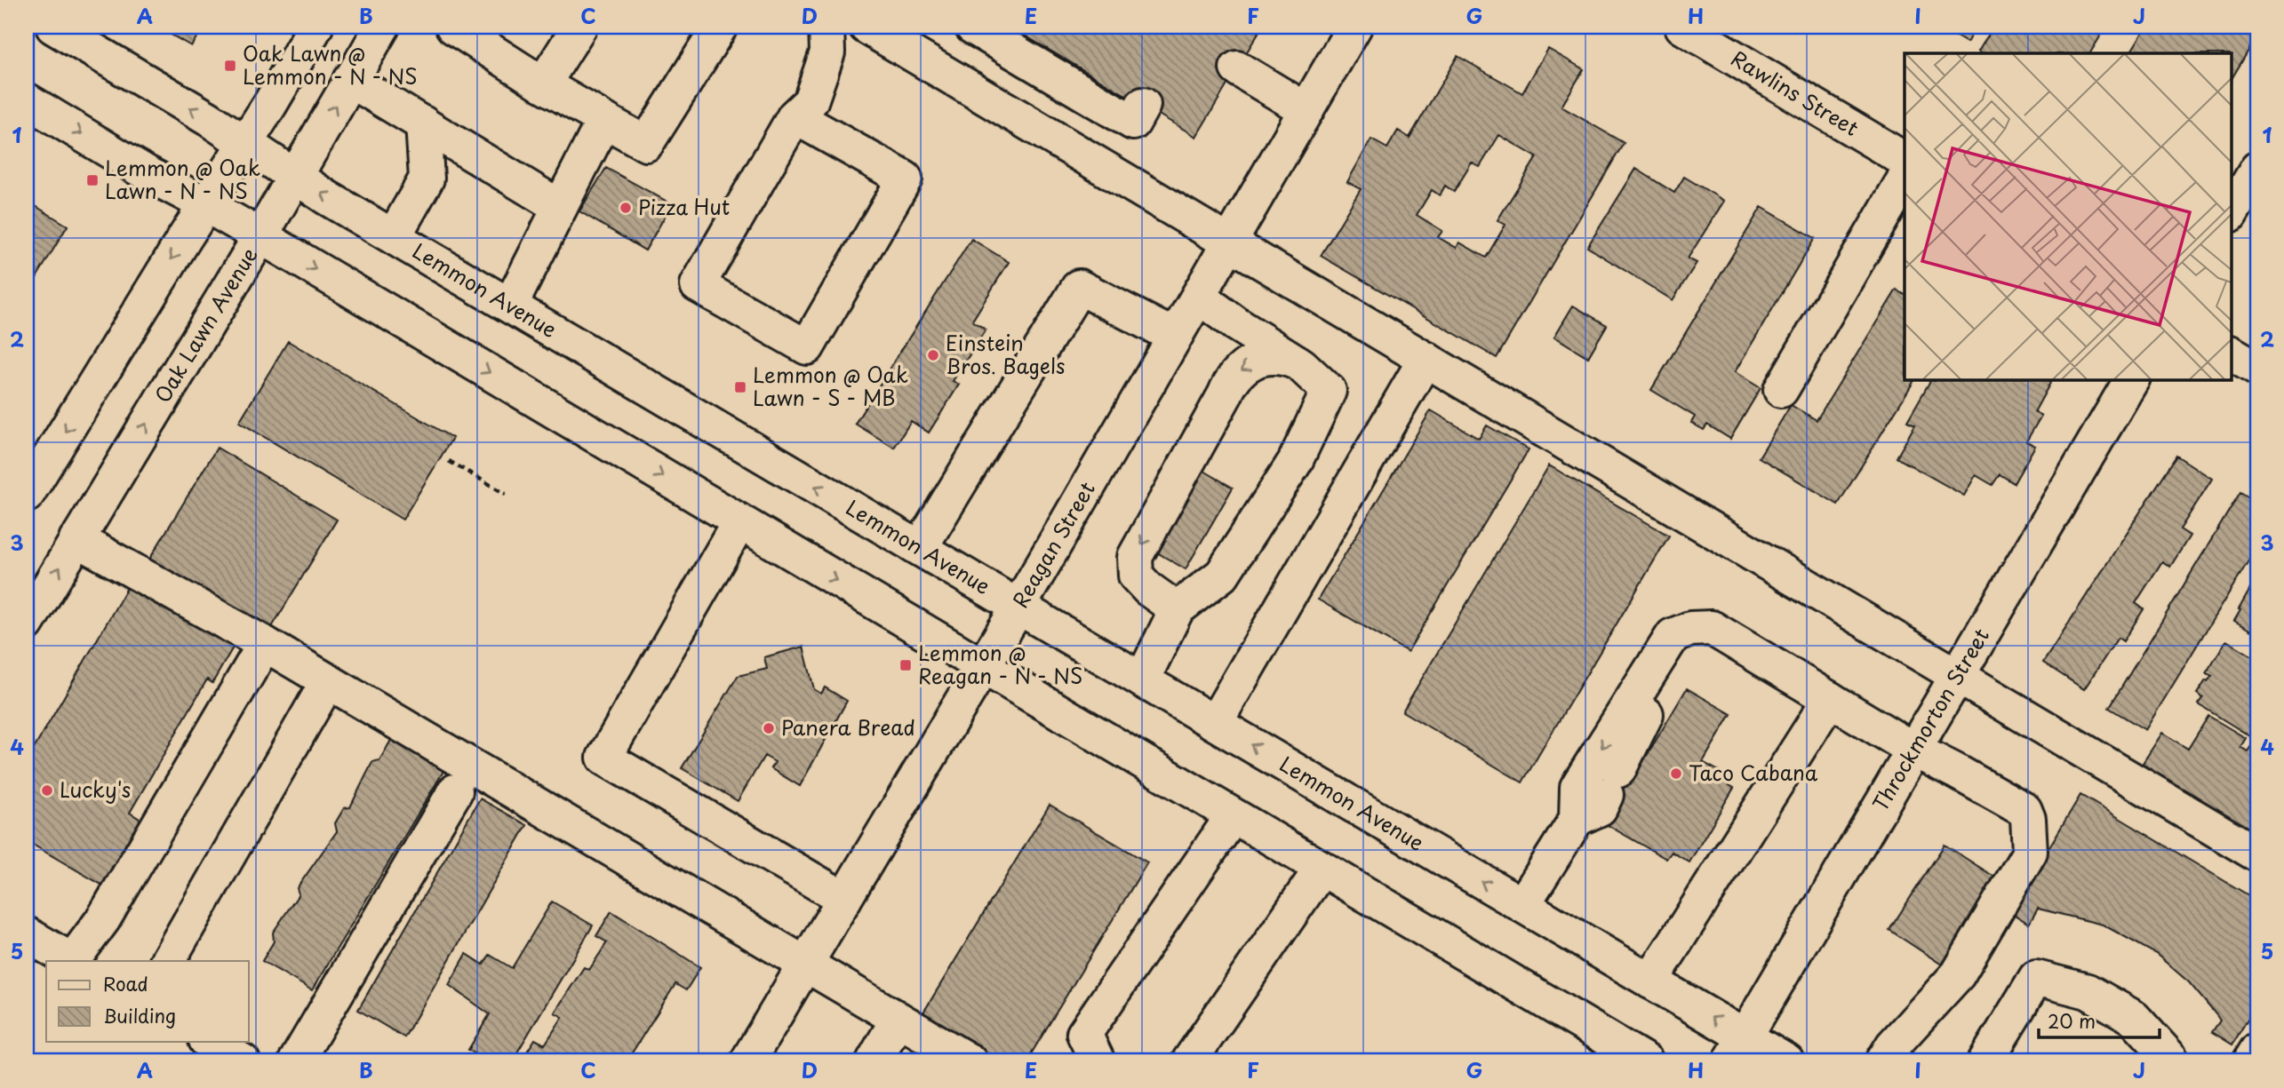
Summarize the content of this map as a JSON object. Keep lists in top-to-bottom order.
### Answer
{
  "streets": {
    "main road": [
      "Rawlins Street",
      "Lemmon Avenue",
      "Oak Lawn Avenue",
      "Reagan Street",
      "Throckmorton Street"
    ]
  },
  "crossings": [
    ["Lemmon Avenue", "Oak Lawn Avenue"],
    ["Lemmon Avenue", "Reagan Street"],
    ["Lemmon Avenue", "Throckmorton Street"]
  ],
  "places": {
    "transit": [
      "Oak Lawn @ Lemmon - N - NS",
      "Lemmon @ Oak Lawn - N - NS",
      "Lemmon @ Oak Lawn - S - MB",
      "Lemmon @ Reagan - N - NS"
    ],
    "other": [
      "Pizza Hut",
      "Einstein Bros. Bagels",
      "Panera Bread",
      "Taco Cabana",
      "Lucky's"
    ]
  },
  "legend": ["Road", "Building"],
  "scale_bar": "20 m",
  "grid": {
    "columns": [
      "A",
      "B",
      "C",
      "D",
      "E",
      "F",
      "G",
      "H",
      "I",
      "J"
    ],
    "rows": [
      "1",
      "2",
      "3",
      "4",
      "5"
    ]
  }
}
